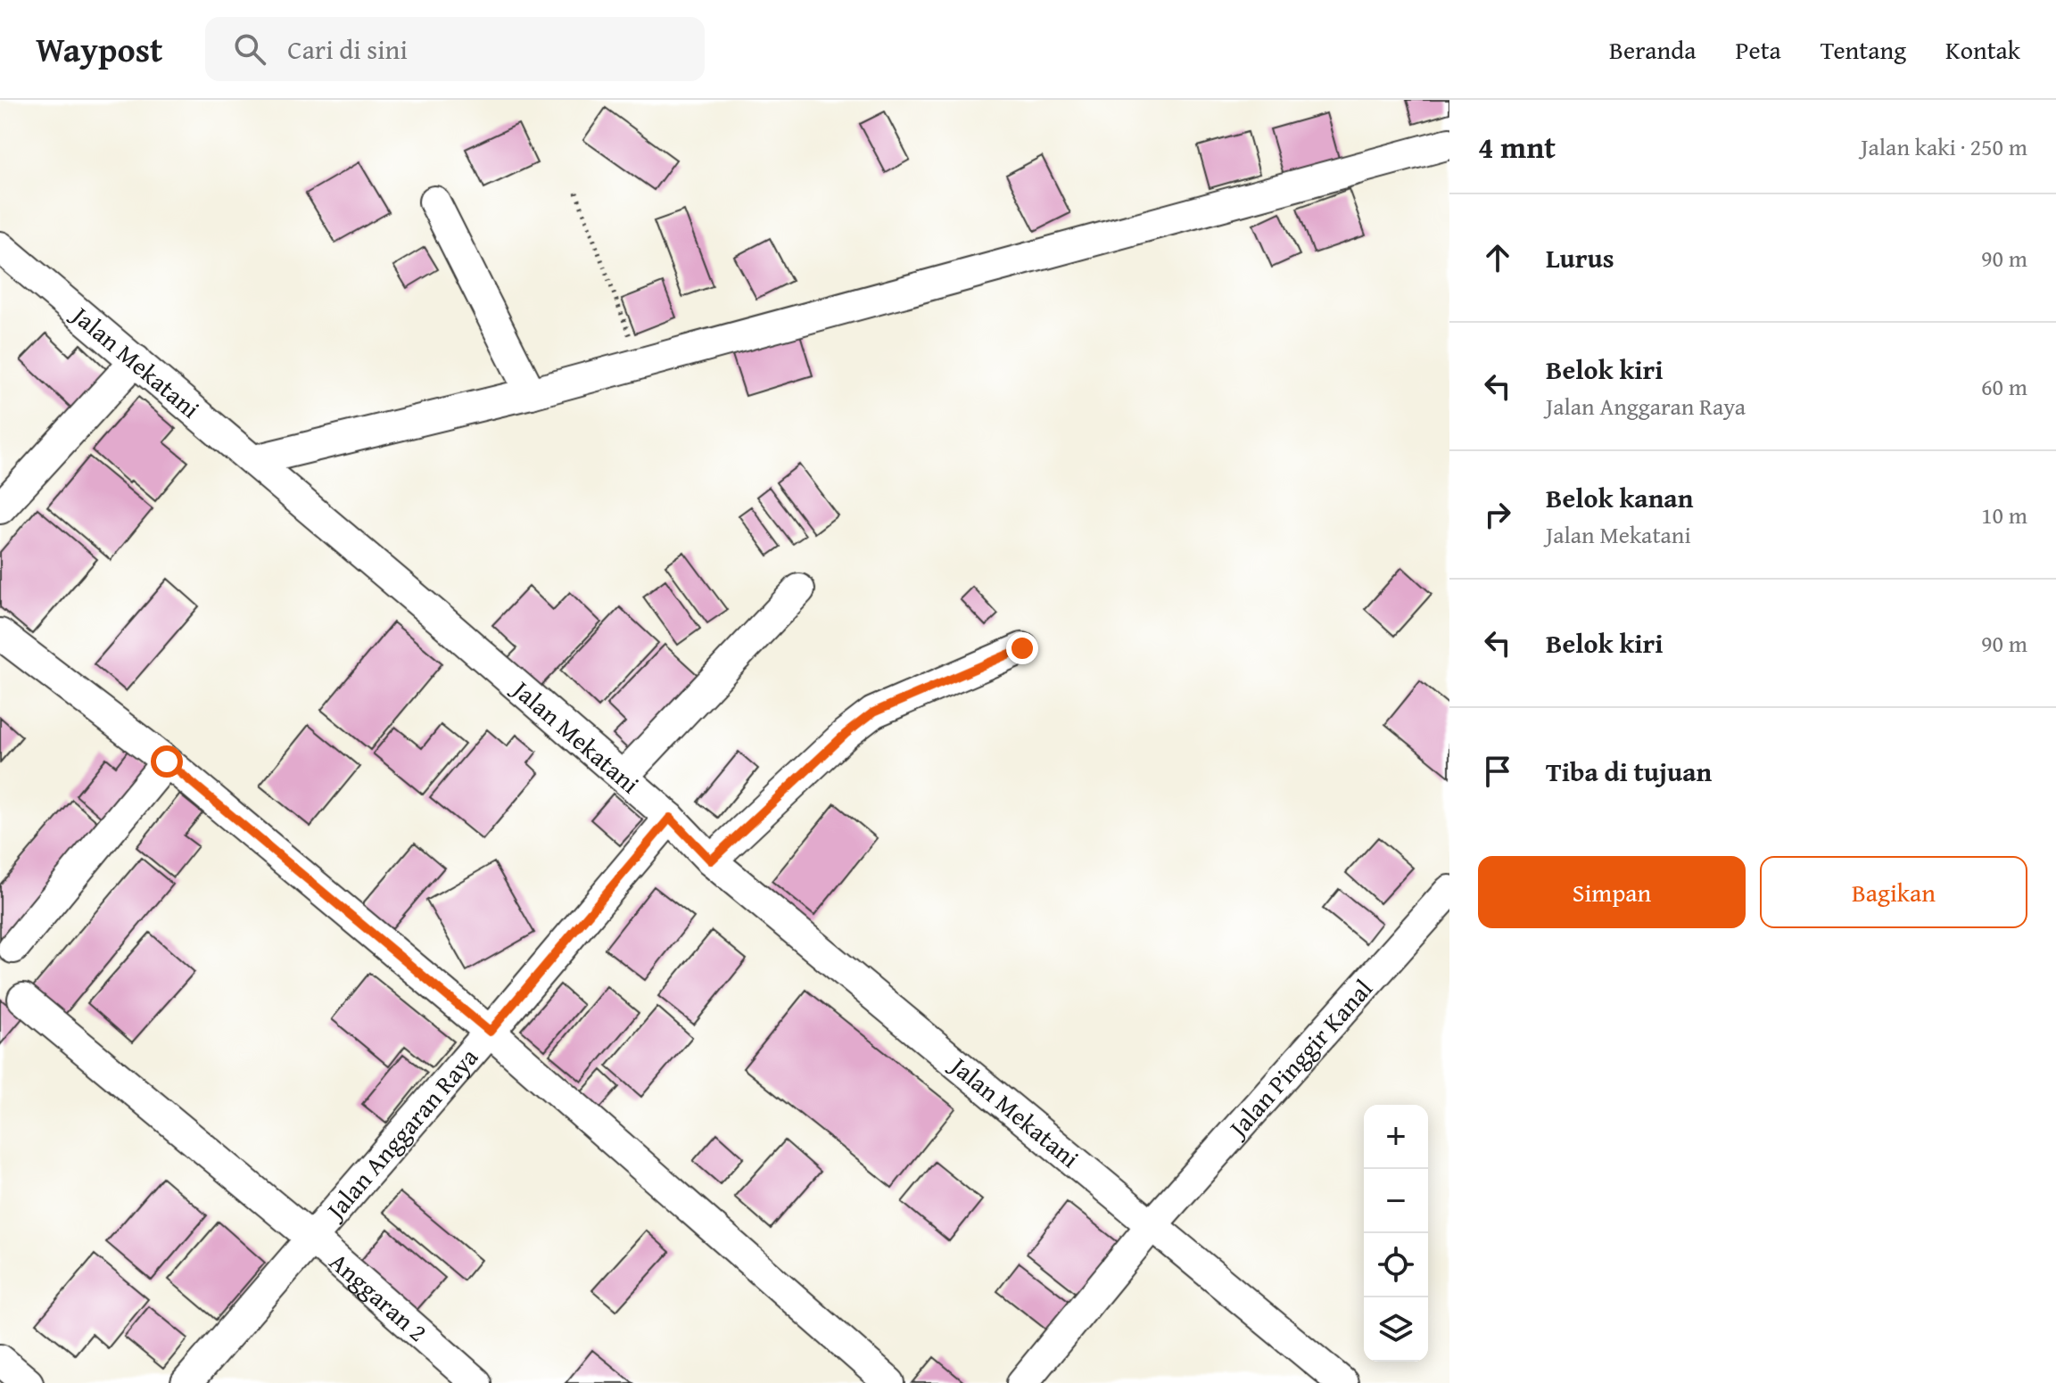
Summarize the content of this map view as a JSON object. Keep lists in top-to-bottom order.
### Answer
{
  "streets": {
    "street": [
      "Jalan Mekatani",
      "Jalan Pinggir Kanal",
      "Jalan Anggaran Raya",
      "Anggaran 2"
    ]
  },
  "crossings": [
    ["Jalan Mekatani", "Jalan Pinggir Kanal"],
    ["Jalan Mekatani", "Jalan Anggaran Raya"],
    ["Jalan Anggaran Raya", "Anggaran 2"]
  ],
  "page": {
    "header": "Waypost",
    "search": "Cari di sini",
    "nav": [
      "Beranda",
      "Peta",
      "Tentang",
      "Kontak"
    ],
    "heading": ["4 mnt", "Jalan kaki · 250 m"],
    "list": [
      ["Lurus", "90 m"],
      ["Belok kiri", "Jalan Anggaran Raya", "60 m"],
      ["Belok kanan", "Jalan Mekatani", "10 m"],
      ["Belok kiri", "90 m"],
      "Tiba di tujuan"
    ],
    "buttons": ["Simpan", "Bagikan"],
    "map_buttons": ["+", "−"]
  }
}
